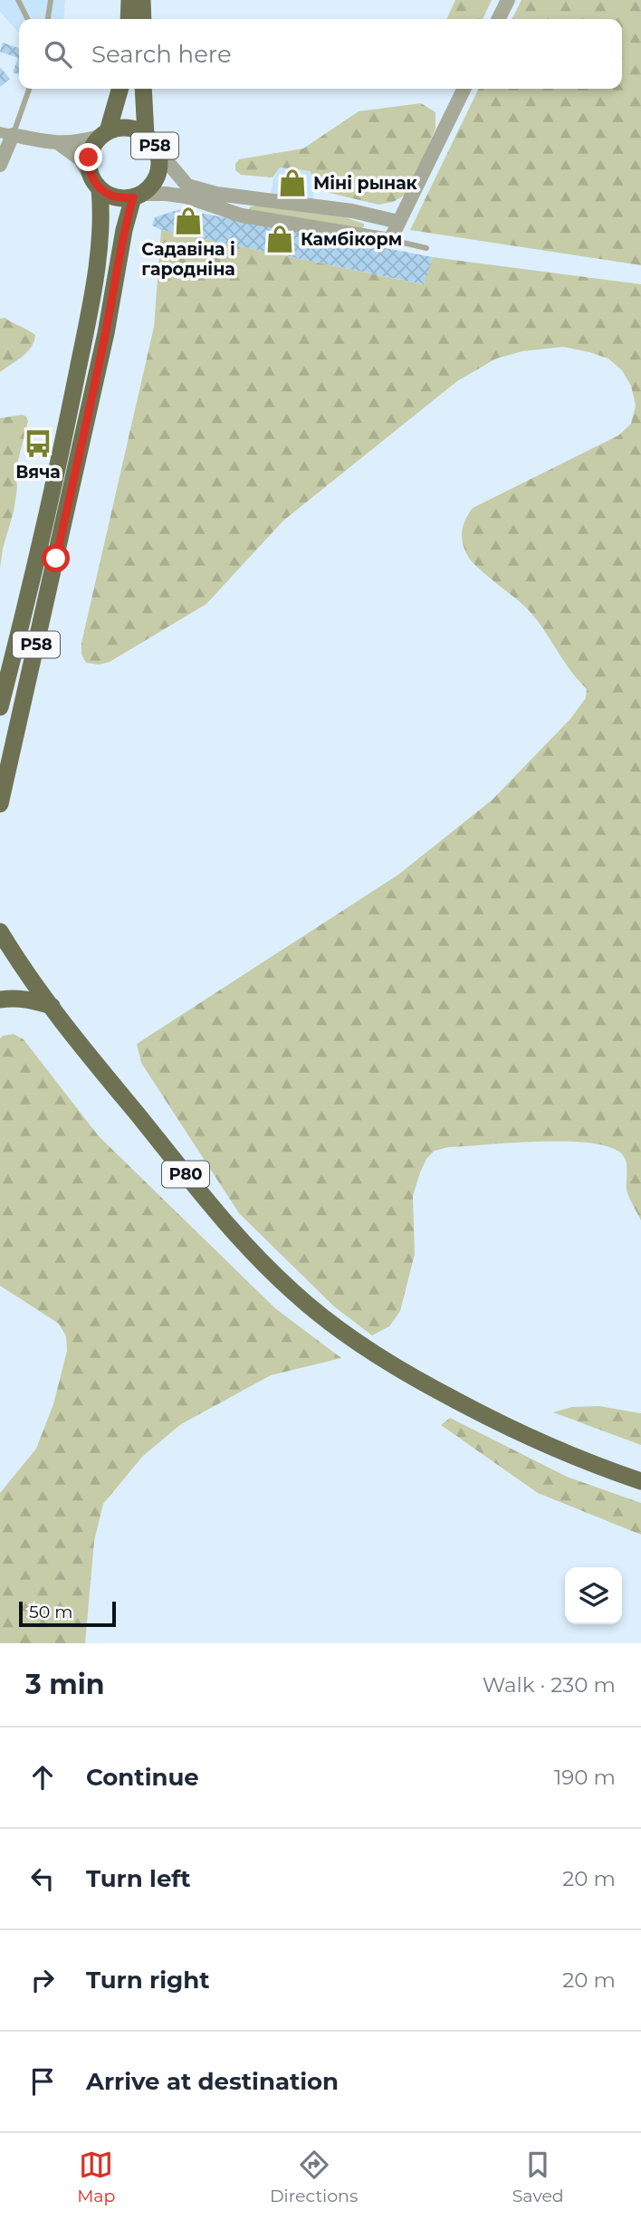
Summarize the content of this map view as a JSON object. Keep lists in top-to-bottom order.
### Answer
{
  "streets": {
    "main road": ["Р58", "Р80"]
  },
  "places": {
    "shop": ["Міні рынак", "Садавіна і гародніна", "Камбікорм"],
    "bus stop": ["Вяча"]
  },
  "scale_bar": "50 m",
  "page": {
    "search": "Search here",
    "scale": "50 m",
    "heading": ["3 min", "Walk · 230 m"],
    "list": [
      ["Continue", "190 m"],
      ["Turn left", "20 m"],
      ["Turn right", "20 m"],
      "Arrive at destination"
    ],
    "nav": ["Map", "Directions", "Saved"]
  }
}
